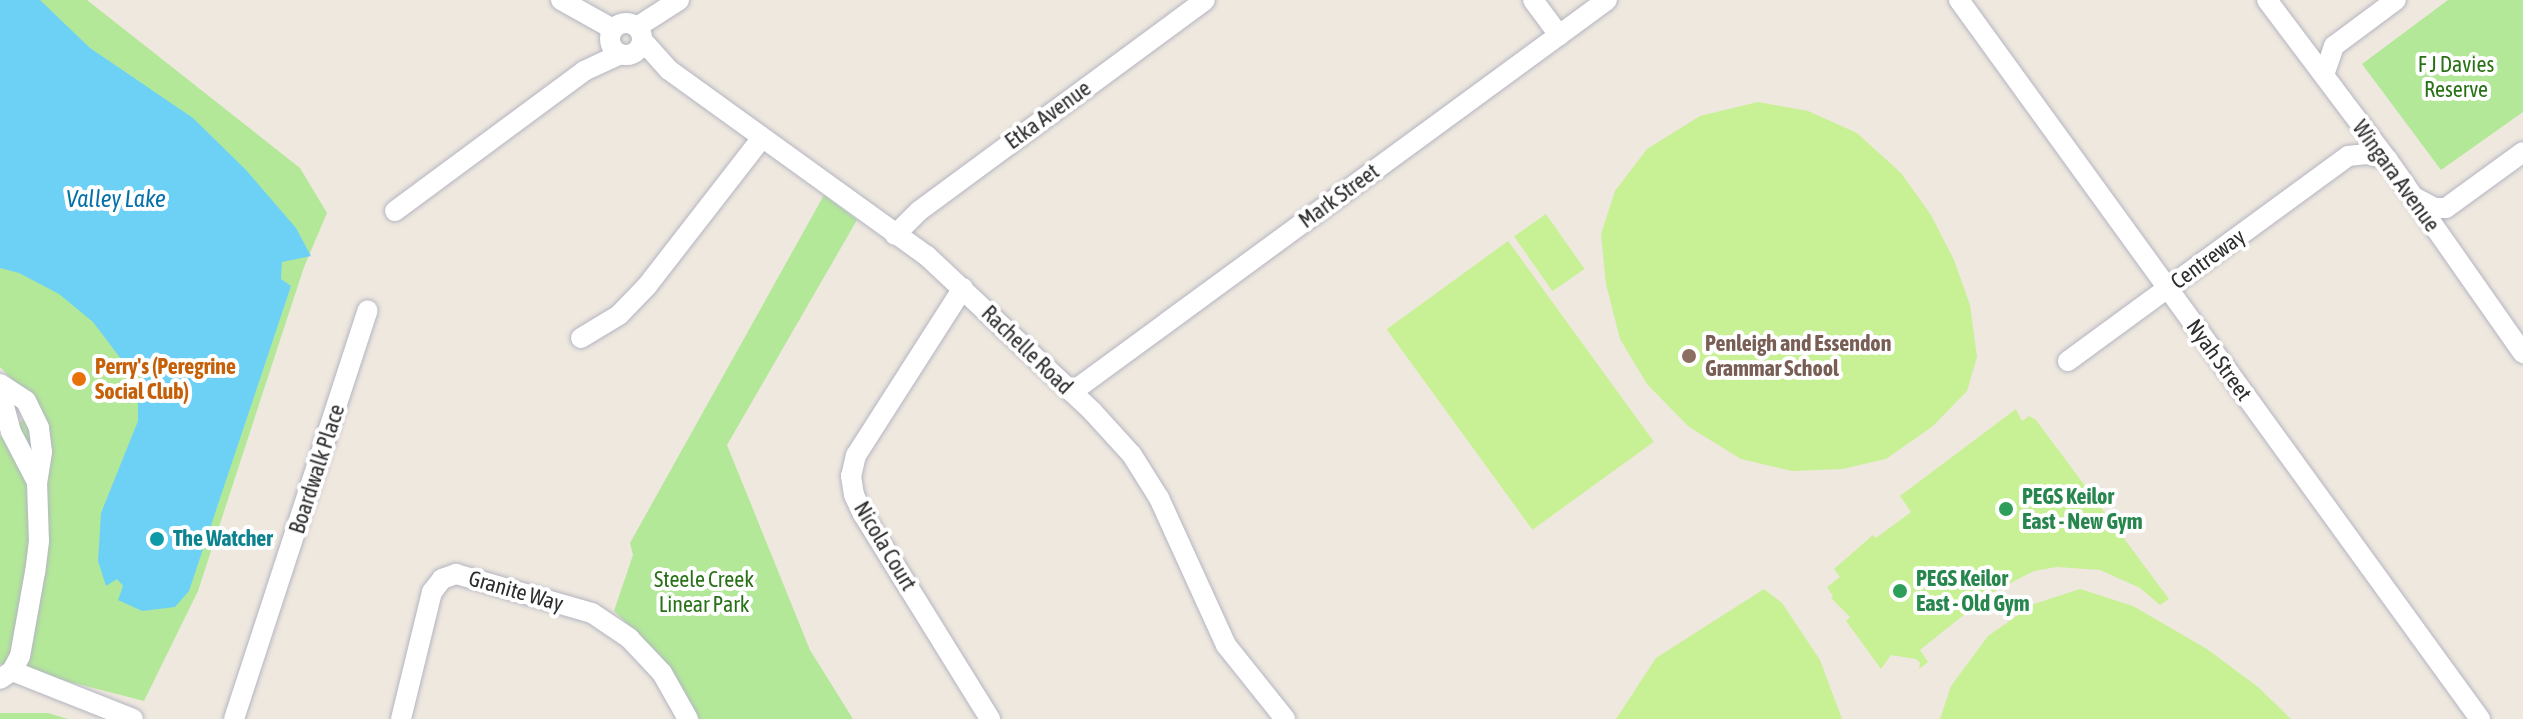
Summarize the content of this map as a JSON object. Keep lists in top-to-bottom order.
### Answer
{
  "streets": {
    "street": [
      "Etka Avenue",
      "Wingara Avenue",
      "Mark Street",
      "Centreway",
      "Rachelle Road",
      "Nyah Street",
      "Boardwalk Place",
      "Nicola Court",
      "Granite Way"
    ]
  },
  "crossings": [
    ["Etka Avenue", "Rachelle Road"],
    ["Mark Street", "Rachelle Road"],
    ["Centreway", "Nyah Street"],
    ["Rachelle Road", "Nicola Court"]
  ],
  "water": ["Valley Lake"],
  "parks": ["F J Davies Reserve", "Steele Creek Linear Park"],
  "places": [
    "Penleigh and Essendon Grammar School",
    "Perry's (Peregrine Social Club)",
    "PEGS Keilor East - New Gym",
    "The Watcher",
    "PEGS Keilor East - Old Gym"
  ]
}
